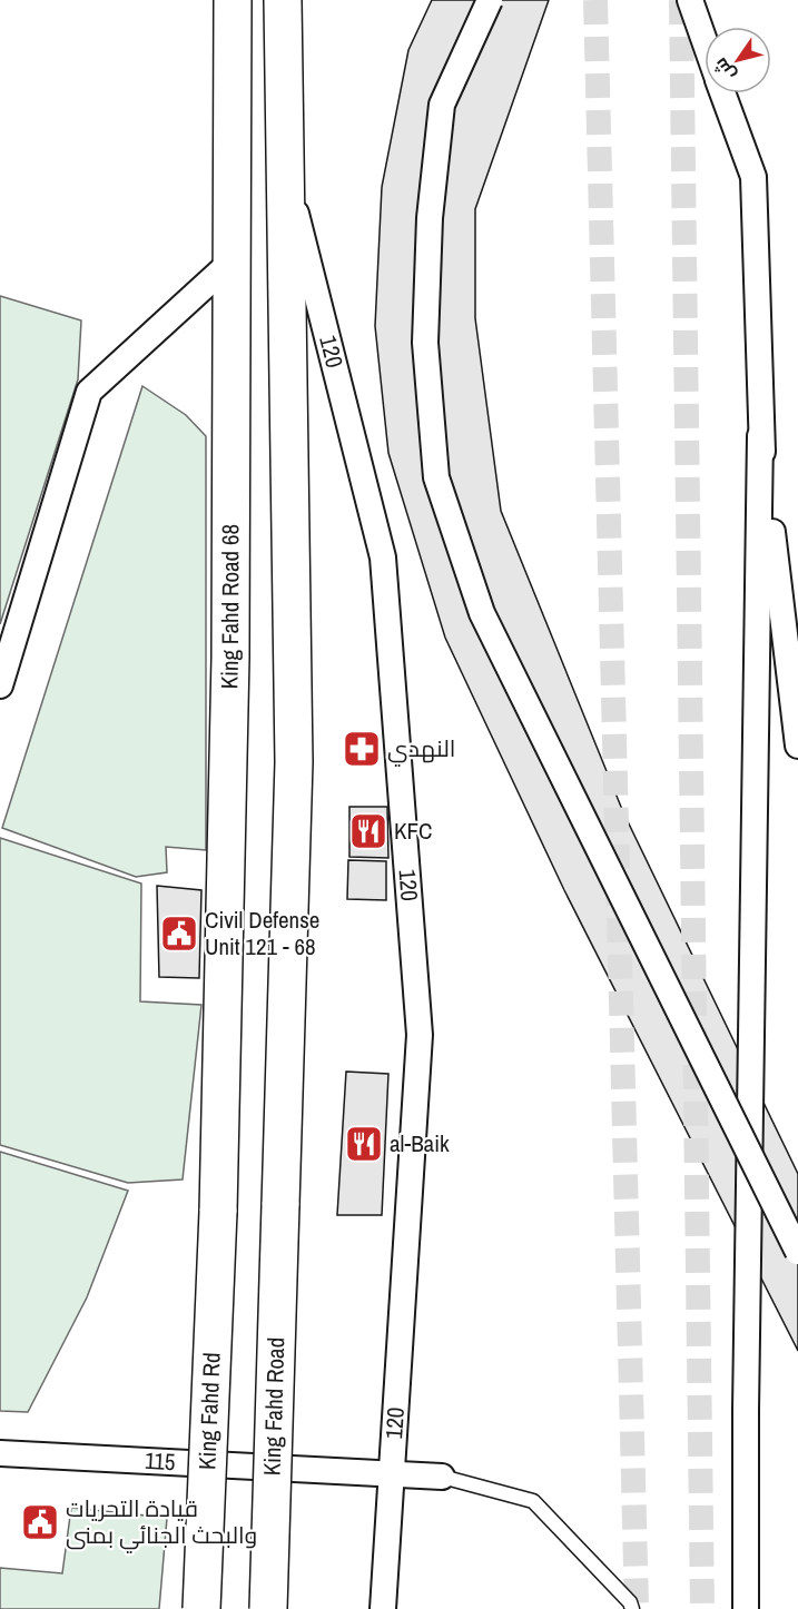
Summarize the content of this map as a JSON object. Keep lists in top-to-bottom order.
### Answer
{
  "streets": {
    "main road": ["King Fahd Road 68", "King Fahd Road", "King Fahd Rd"],
    "street": ["120", "115"]
  },
  "crossings": [
    ["120", "King Fahd Road"],
    ["120", "115"],
    ["King Fahd Road 68", "King Fahd Rd"]
  ],
  "places": {
    "pharmacy": ["النهدي"],
    "restaurant": ["KFC", "al-Baik"],
    "public building": ["Civil Defense Unit 121 - 68", "قيادة التحريات والبحث الجنائي بمنى"]
  },
  "north": "bottom left"
}
